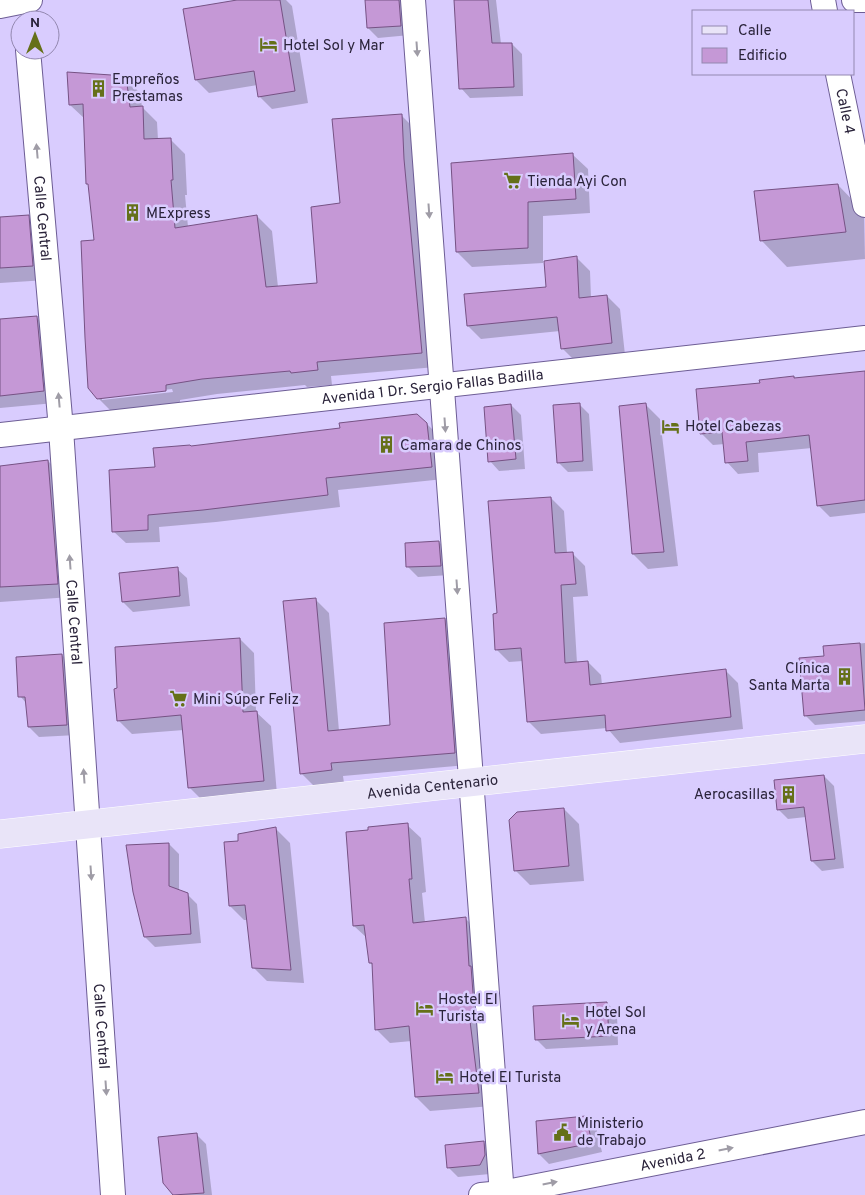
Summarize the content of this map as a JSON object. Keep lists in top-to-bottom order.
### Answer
{
  "streets": {
    "main road": ["Avenida Centenario"],
    "street": [
      "Calle 4",
      "Calle Central",
      "Avenida 1 Dr. Sergio Fallas Badilla",
      "Avenida 2"
    ]
  },
  "crossings": [
    ["Calle Central", "Avenida 1 Dr. Sergio Fallas Badilla"],
    ["Calle Central", "Avenida Centenario"]
  ],
  "one_way": ["Avenida 2"],
  "places": {
    "hotel": [
      "Hotel Sol y Mar",
      "Hotel Cabezas",
      "Hostel El Turista",
      "Hotel Sol y Arena",
      "Hotel El Turista"
    ],
    "building": [
      "Empreños Prestamas",
      "MExpress",
      "Camara de Chinos",
      "Clínica Santa Marta",
      "Aerocasillas"
    ],
    "supermarket": ["Tienda Ayi Con", "Mini Súper Feliz"],
    "public building": ["Ministerio de Trabajo"]
  },
  "legend": ["Calle", "Edificio"],
  "north": "top"
}
